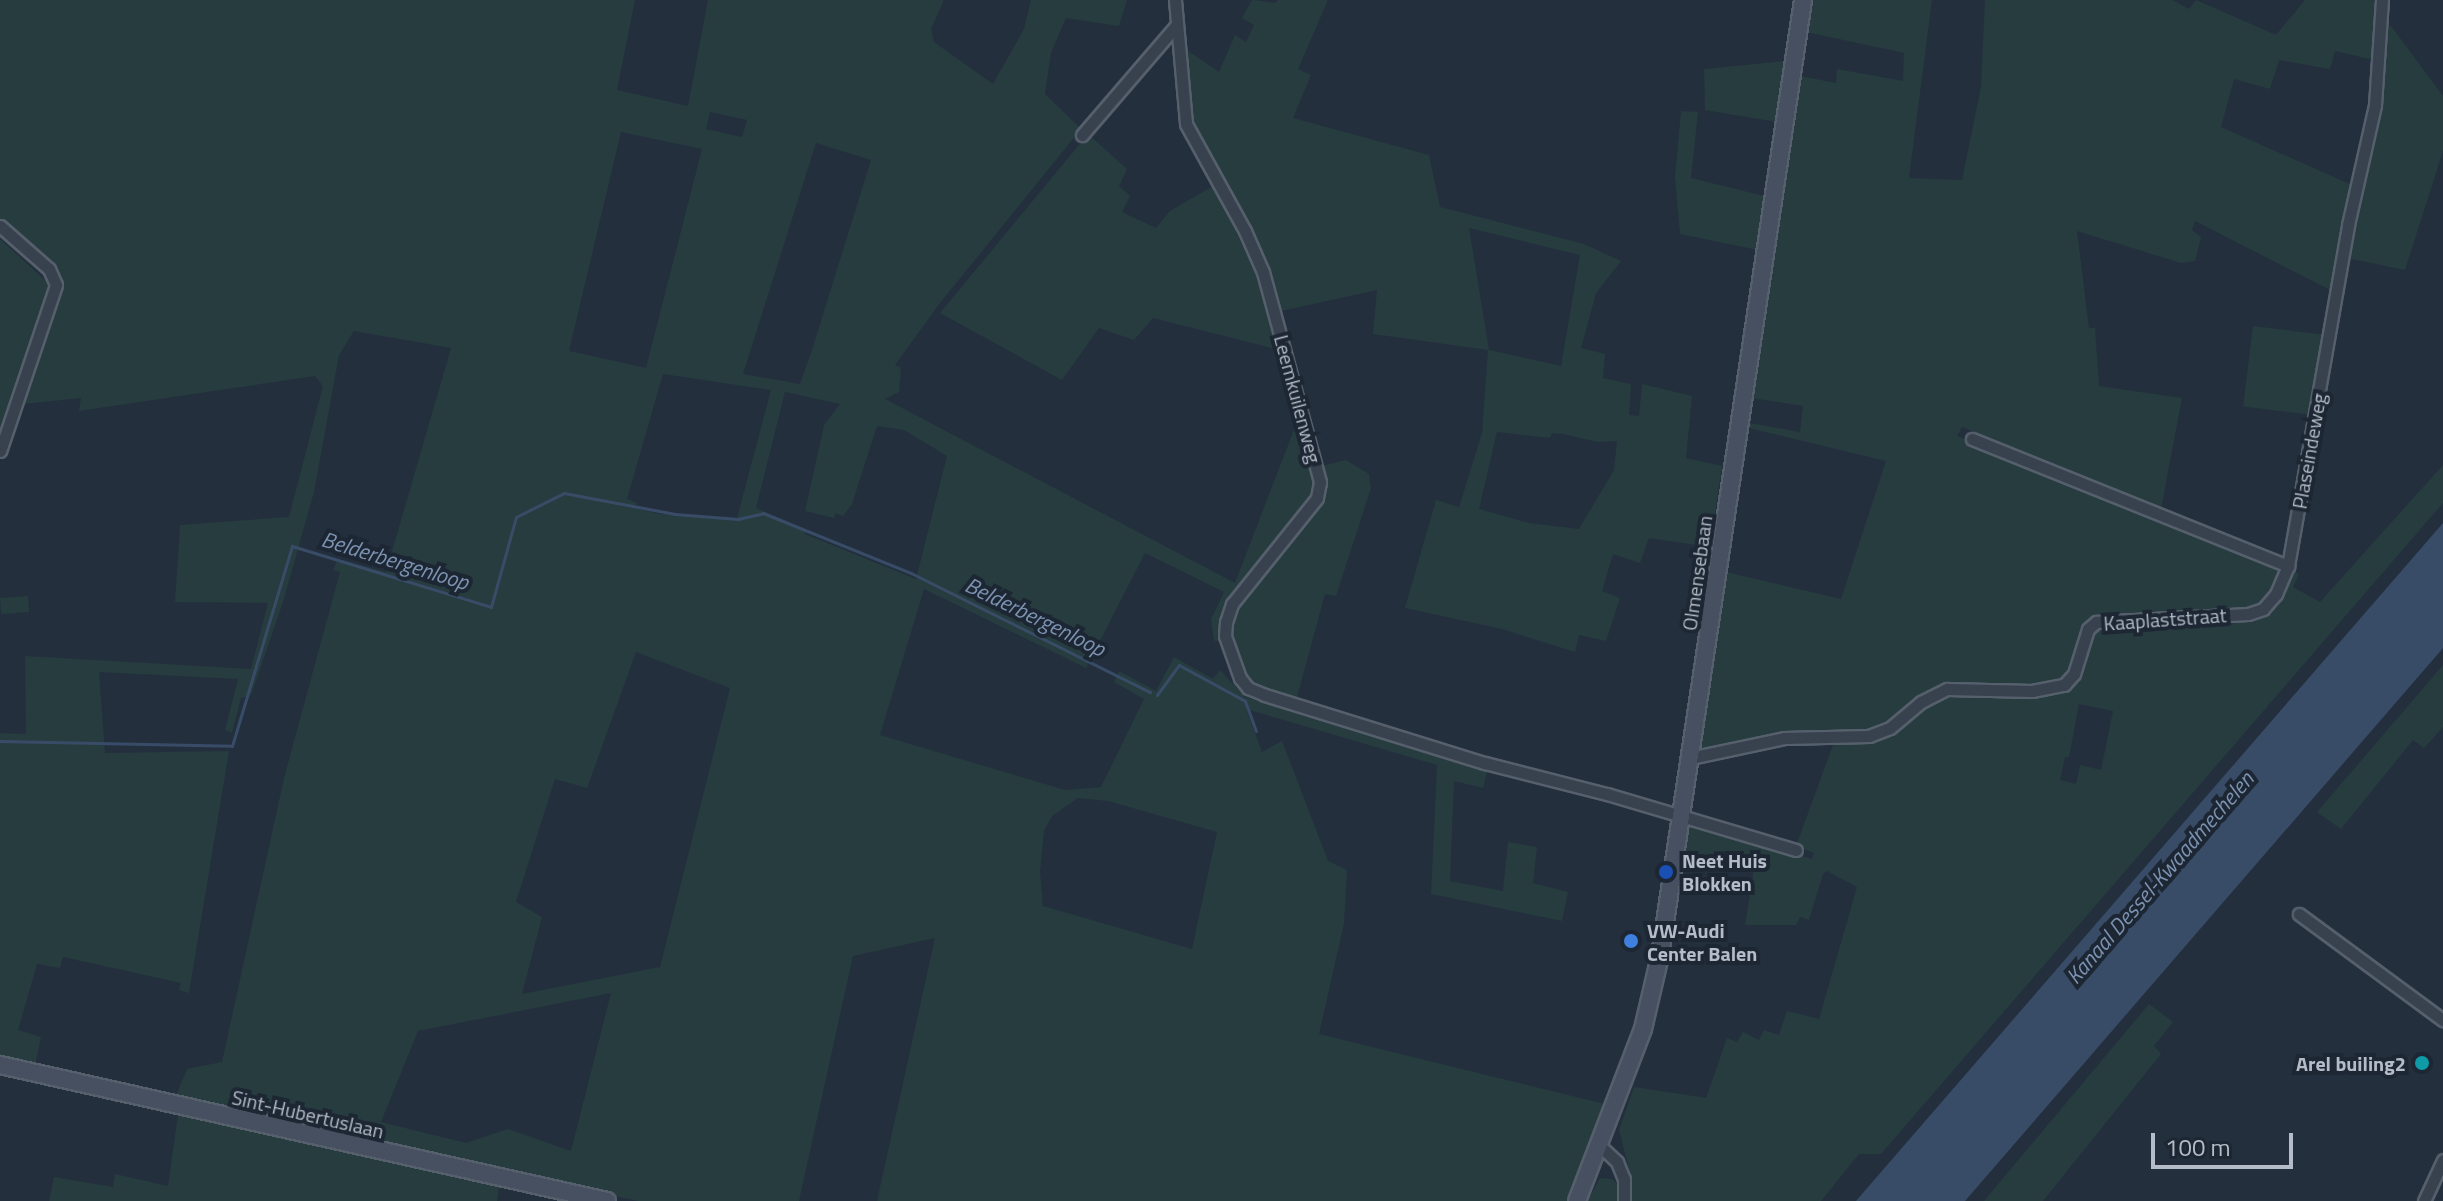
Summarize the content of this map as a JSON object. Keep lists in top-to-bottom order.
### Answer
{
  "streets": {
    "street": [
      "Leemkuilenweg",
      "Plaseindeweg",
      "Olmensebaan",
      "Kaaplaststraat",
      "Sint-Hubertuslaan"
    ]
  },
  "crossings": [
    ["Leemkuilenweg", "Olmensebaan"],
    ["Plaseindeweg", "Kaaplaststraat"],
    ["Olmensebaan", "Kaaplaststraat"]
  ],
  "water": ["Belderbergenloop", "Kanaal Dessel-Kwaadmechelen"],
  "places": ["Neet Huis Blokken", "VW-Audi Center Balen", "Arel builing2"],
  "scale_bar": "100 m"
}
